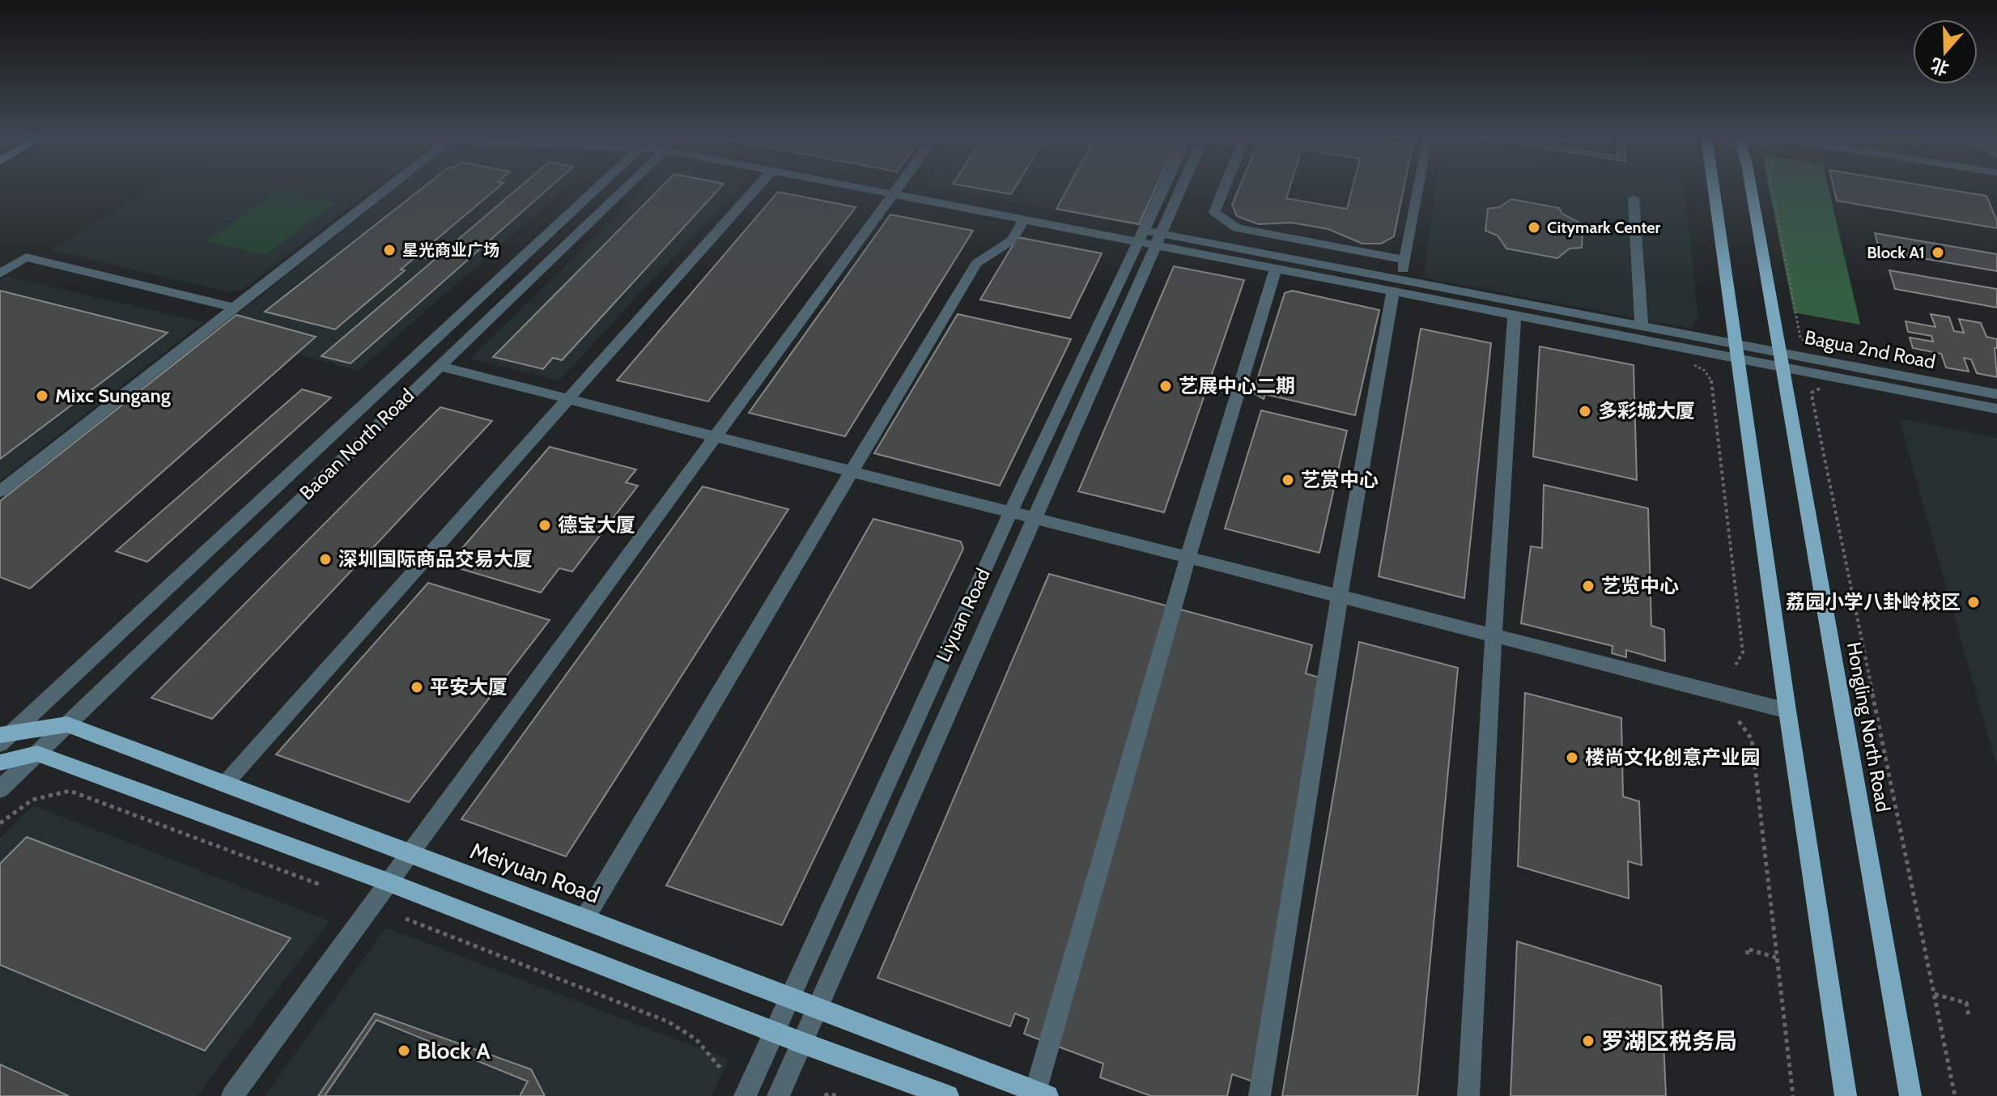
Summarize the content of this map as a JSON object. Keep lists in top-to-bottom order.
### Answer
{
  "streets": {
    "main road": ["Hongling North Road", "Meiyuan Road"],
    "street": ["Bagua 2nd Road", "Baoan North Road", "Liyuan Road"]
  },
  "crossings": [
    ["Bagua 2nd Road", "Hongling North Road"],
    ["Baoan North Road", "Meiyuan Road"],
    ["Liyuan Road", "Meiyuan Road"]
  ],
  "places": [
    "Citymark Center",
    "星光商业广场",
    "Block A1",
    "艺展中心二期",
    "Mixc Sungang",
    "多彩城大厦",
    "艺赏中心",
    "德宝大厦",
    "深圳国际商品交易大厦",
    "艺览中心",
    "荔园小学八卦岭校区",
    "平安大厦",
    "楼尚文化创意产业园",
    "罗湖区税务局",
    "Block A"
  ],
  "north": "bottom"
}
